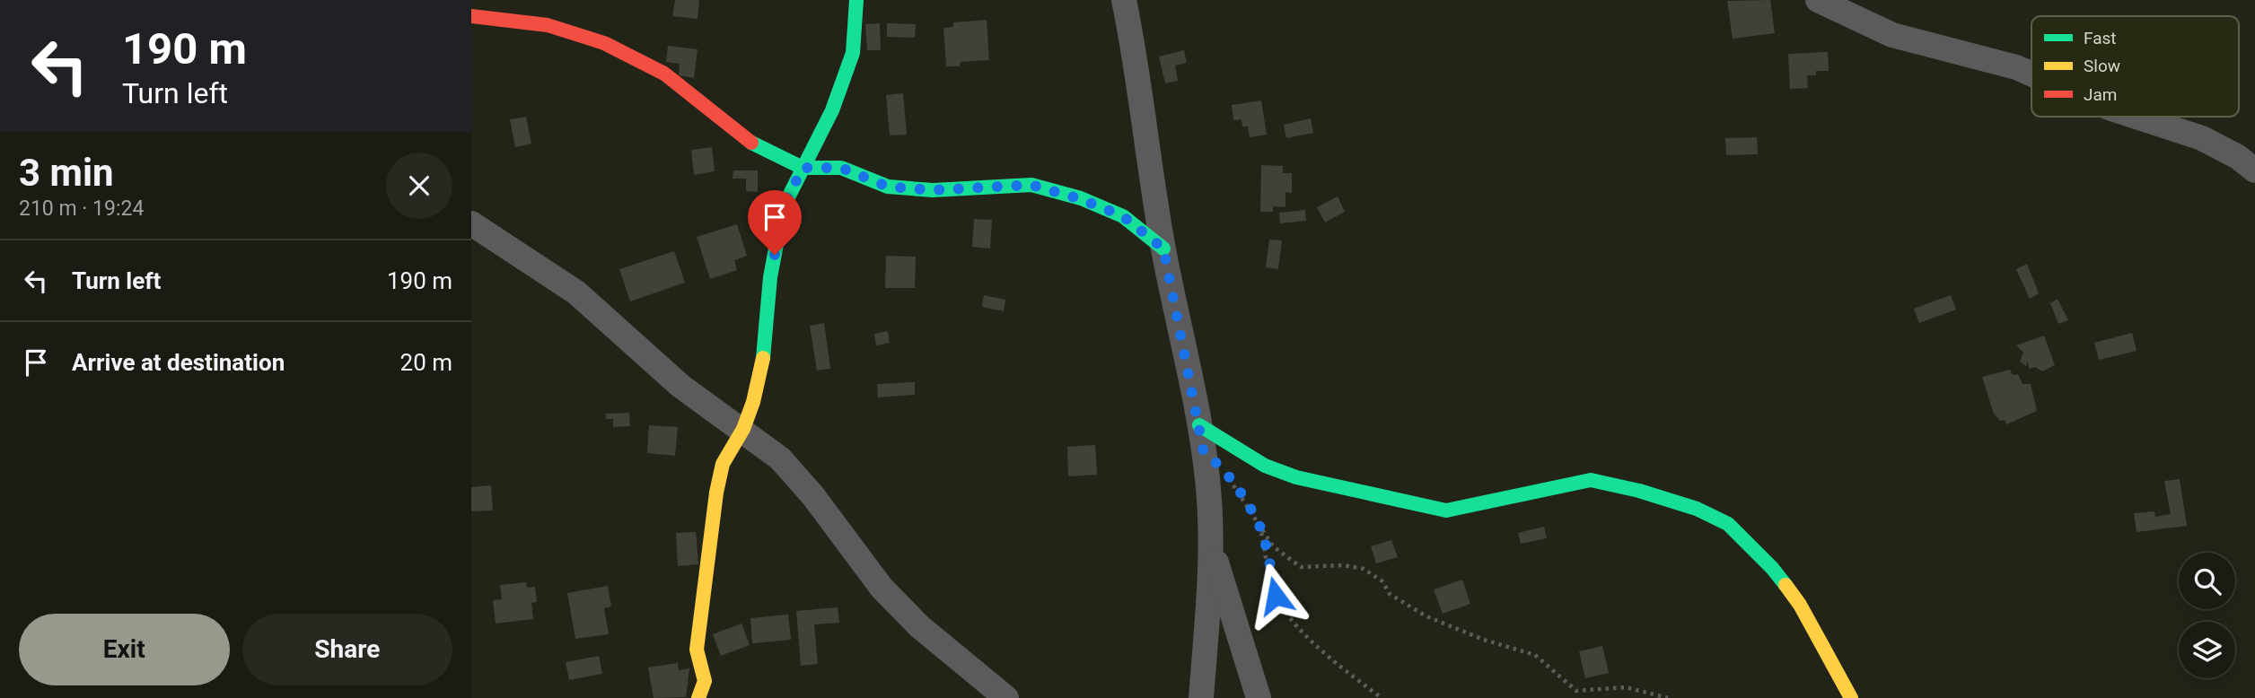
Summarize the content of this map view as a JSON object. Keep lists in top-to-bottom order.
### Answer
{
  "legend": ["Fast", "Slow", "Jam"],
  "page": {
    "turn": ["190 m", "Turn left"],
    "heading": ["3 min", "210 m · 19:24"],
    "list": [
      {
        "name": "Turn left",
        "value": "190 m"
      },
      {
        "name": "Arrive at destination",
        "value": "20 m"
      }
    ],
    "buttons": ["Exit", "Share"]
  }
}
